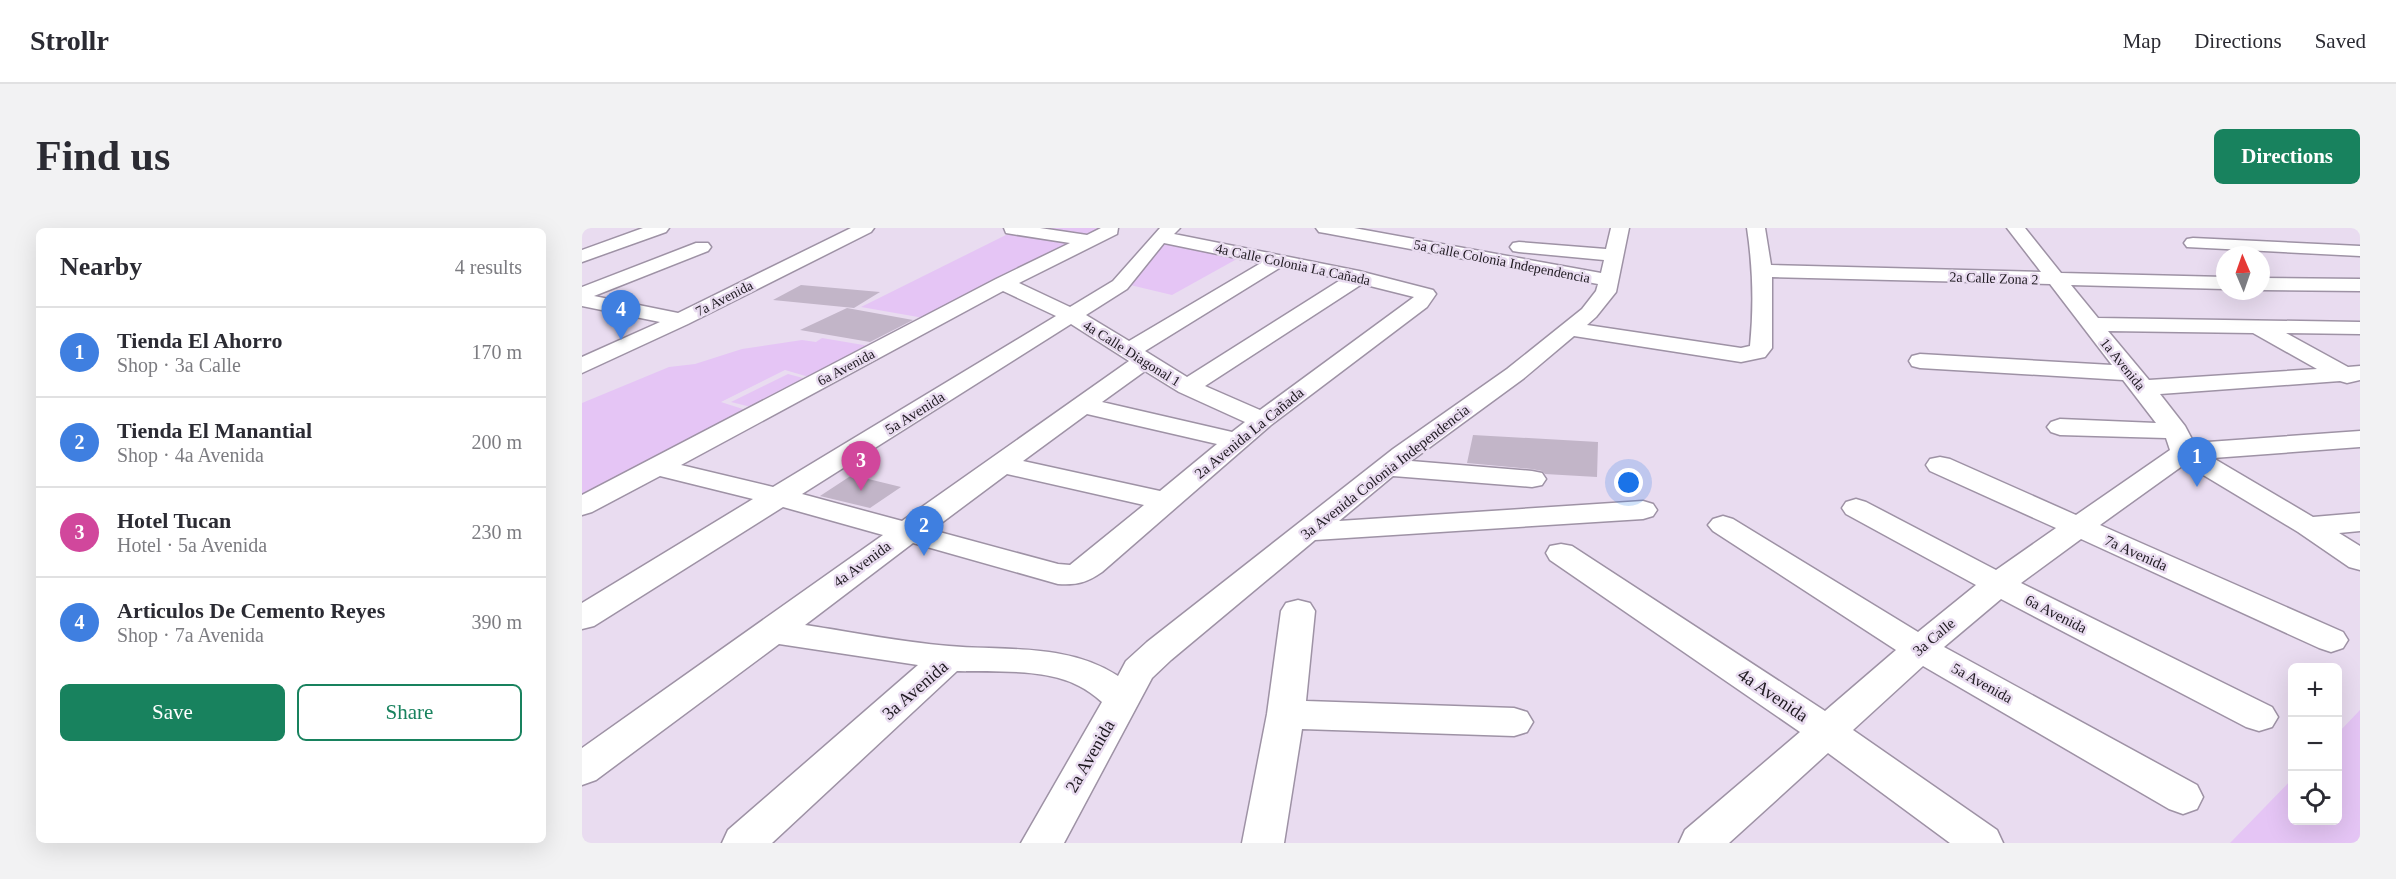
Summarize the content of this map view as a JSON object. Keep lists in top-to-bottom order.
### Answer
{
  "streets": {
    "street": [
      "5a Calle Colonia Independencia",
      "4a Calle Colonia La Cañada",
      "2a Calle Zona 2",
      "7a Avenida",
      "4a Calle Diagonal 1",
      "1a Avenida",
      "6a Avenida",
      "5a Avenida",
      "2a Avenida La Cañada",
      "3a Avenida Colonia Independencia",
      "4a Avenida",
      "3a Calle",
      "3a Avenida",
      "2a Avenida"
    ]
  },
  "crossings": [
    ["5a Calle Colonia Independencia", "3a Avenida Colonia Independencia"],
    ["4a Calle Colonia La Cañada", "5a Avenida"],
    ["4a Calle Colonia La Cañada", "2a Avenida La Cañada"],
    ["4a Calle Colonia La Cañada", "4a Avenida"],
    ["2a Calle Zona 2", "1a Avenida"],
    ["7a Avenida", "3a Calle"],
    ["4a Calle Diagonal 1", "6a Avenida"],
    ["4a Calle Diagonal 1", "5a Avenida"],
    ["4a Calle Diagonal 1", "2a Avenida La Cañada"],
    ["4a Calle Diagonal 1", "4a Avenida"],
    ["1a Avenida", "3a Calle"],
    ["6a Avenida", "3a Calle"],
    ["5a Avenida", "3a Calle"],
    ["2a Avenida La Cañada", "4a Avenida"],
    ["3a Avenida Colonia Independencia", "3a Avenida"],
    ["3a Avenida Colonia Independencia", "2a Avenida"],
    ["4a Avenida", "3a Calle"],
    ["3a Avenida", "2a Avenida"]
  ],
  "north": "top",
  "page": {
    "header": "Strollr",
    "nav": ["Map", "Directions", "Saved"],
    "buttons": [
      "Directions",
      ["Save", "Share"]
    ],
    "title": "Find us",
    "heading": ["Nearby", "4 results"],
    "pins": [
      "4",
      "1",
      "3",
      "2"
    ],
    "list": [
      {
        "mark": "1",
        "name": "Tienda El Ahorro",
        "note": "Shop · 3a Calle",
        "value": "170 m"
      },
      {
        "mark": "2",
        "name": "Tienda El Manantial",
        "note": "Shop · 4a Avenida",
        "value": "200 m"
      },
      {
        "mark": "3",
        "name": "Hotel Tucan",
        "note": "Hotel · 5a Avenida",
        "value": "230 m"
      },
      {
        "mark": "4",
        "name": "Articulos De Cemento Reyes",
        "note": "Shop · 7a Avenida",
        "value": "390 m"
      }
    ],
    "map_buttons": ["+", "−"]
  }
}
